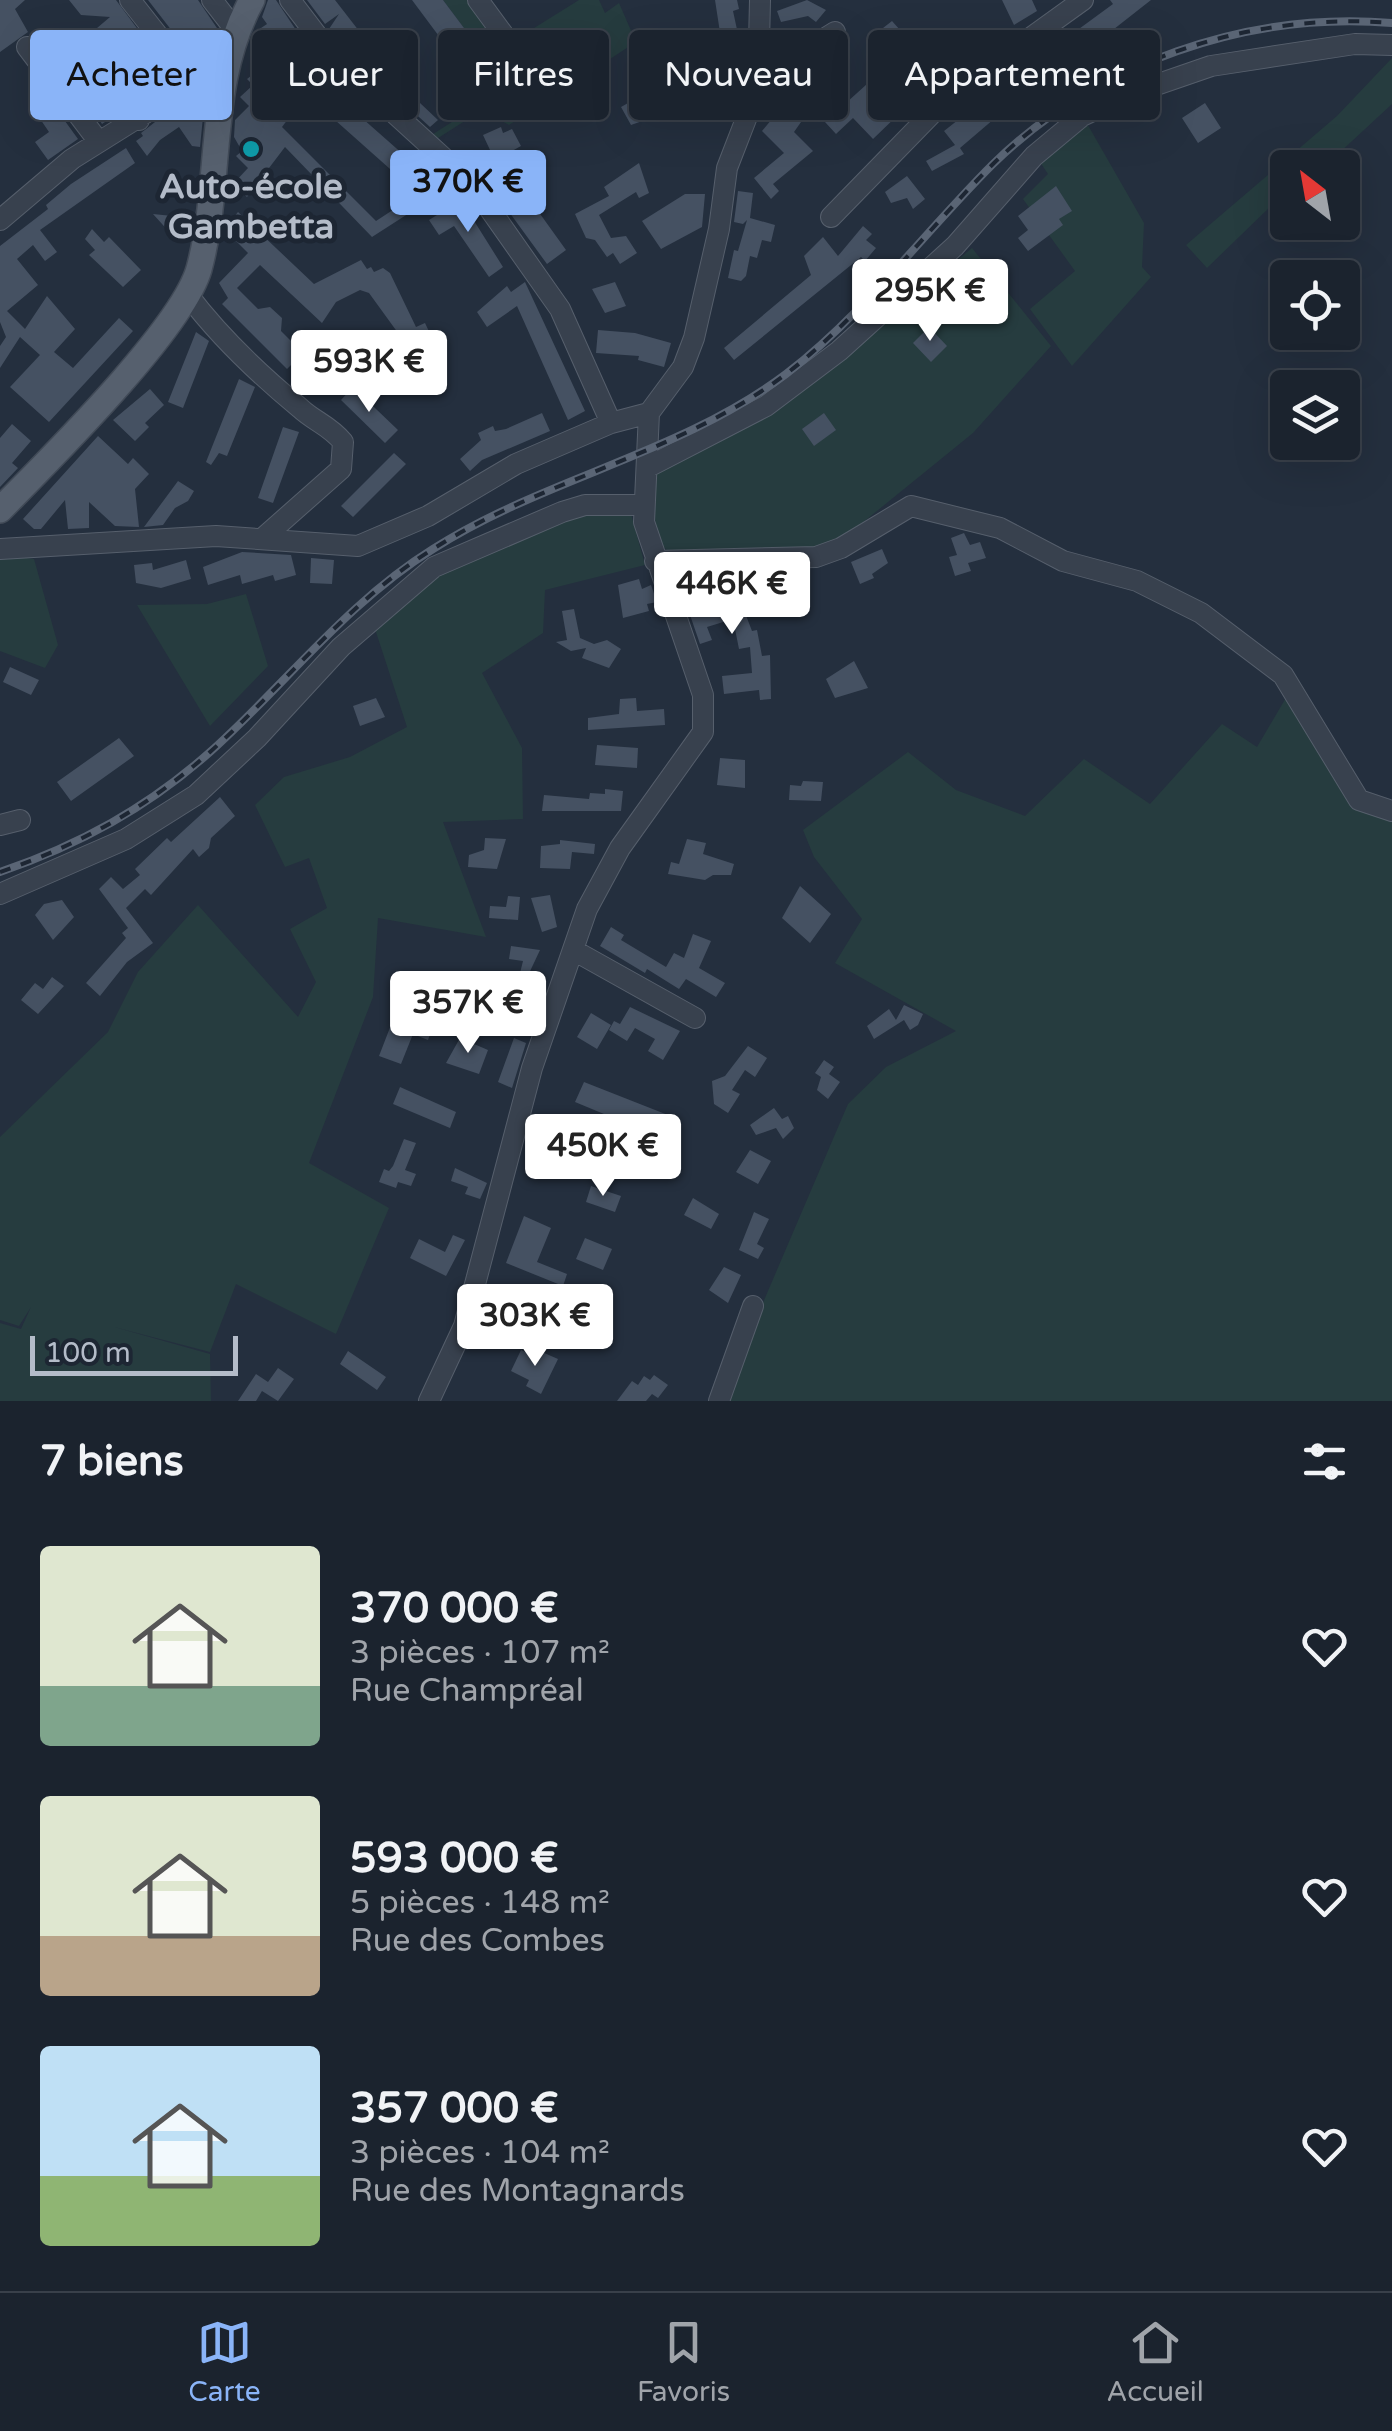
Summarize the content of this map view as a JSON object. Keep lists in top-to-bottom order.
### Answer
{
  "places": ["Auto-école Gambetta"],
  "scale_bar": "100 m",
  "north": "top left",
  "page": {
    "chip": [
      "Acheter",
      "Louer",
      "Filtres",
      "Nouveau",
      "Appartement"
    ],
    "price": [
      "370K €",
      "295K €",
      "593K €",
      "446K €",
      "357K €",
      "450K €",
      "303K €"
    ],
    "scale": "100 m",
    "heading": "7 biens",
    "list": [
      {
        "name": "370 000 €",
        "note": "3 pièces · 107 m² · Rue Champréal"
      },
      {
        "name": "593 000 €",
        "note": "5 pièces · 148 m² · Rue des Combes"
      },
      {
        "name": "357 000 €",
        "note": "3 pièces · 104 m² · Rue des Montagnards"
      }
    ],
    "tabs": ["Carte", "Favoris", "Accueil"]
  }
}
